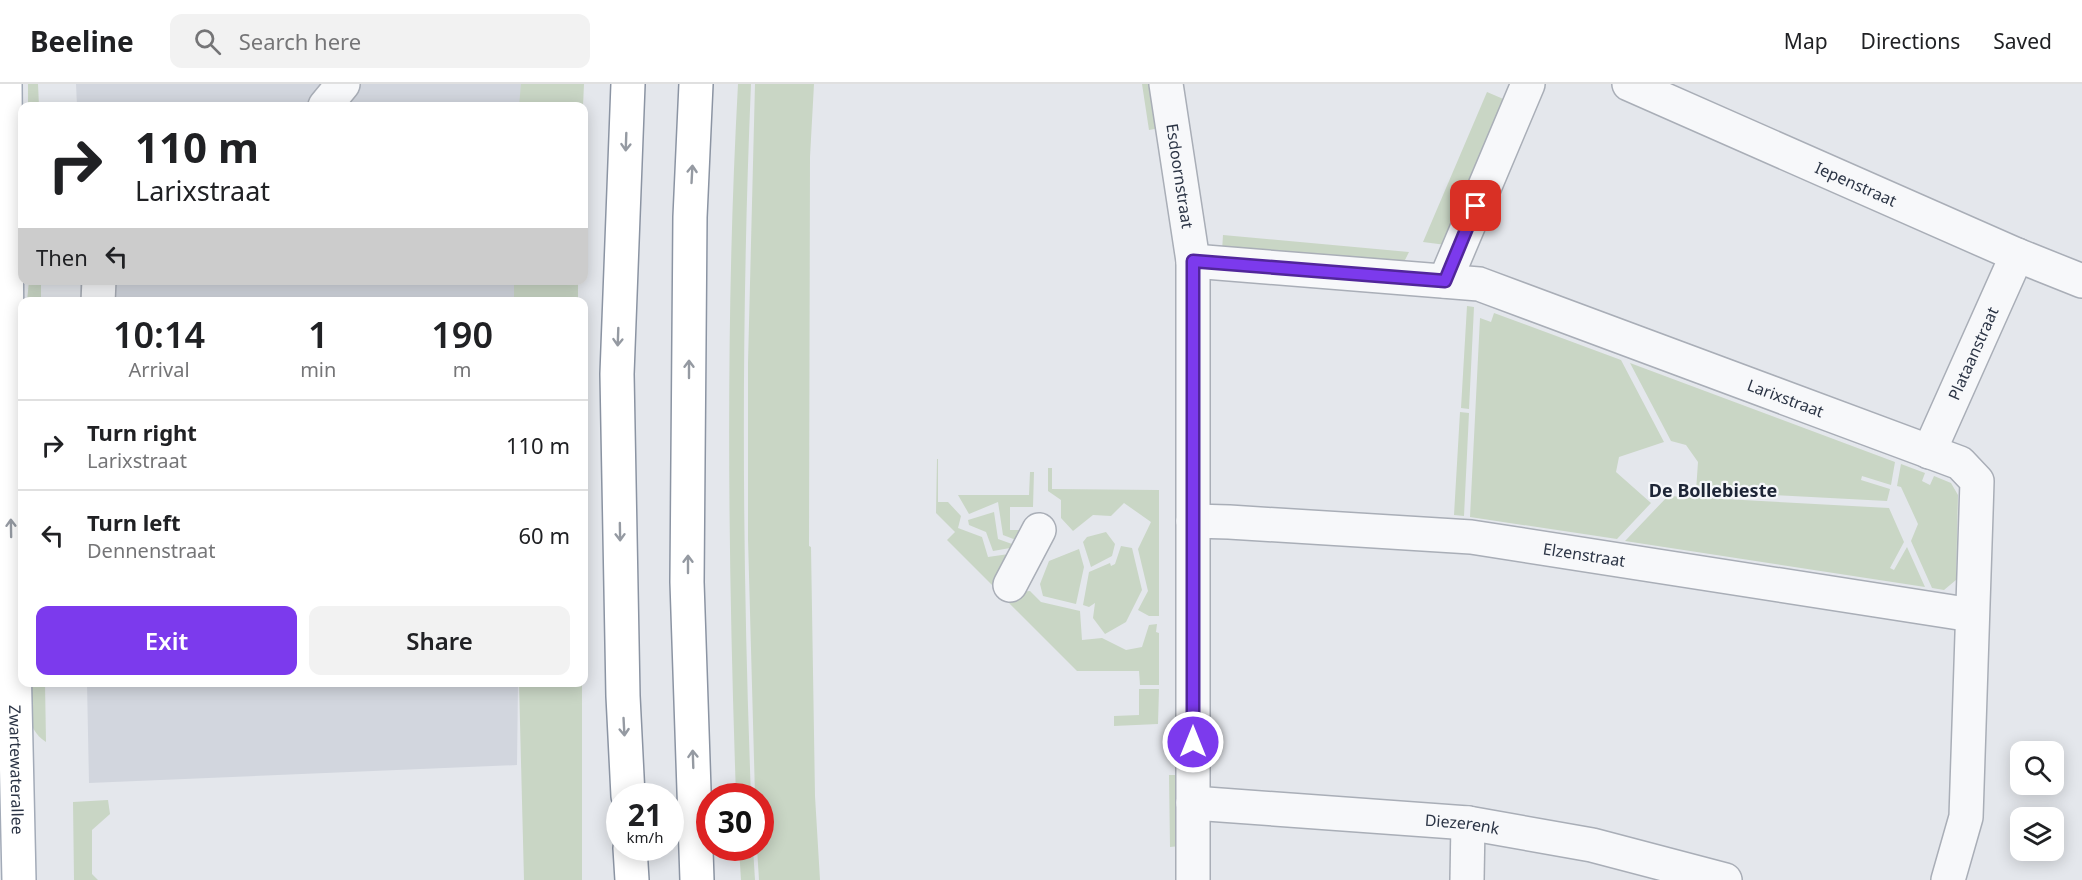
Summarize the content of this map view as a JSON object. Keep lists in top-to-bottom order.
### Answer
{
  "streets": {
    "main road": ["Zwartewaterallee"],
    "street": [
      "Esdoornstraat",
      "Iepenstraat",
      "Plataanstraat",
      "Larixstraat",
      "Elzenstraat",
      "Diezerenk"
    ]
  },
  "crossings": [
    ["Esdoornstraat", "Larixstraat"],
    ["Esdoornstraat", "Elzenstraat"],
    ["Esdoornstraat", "Diezerenk"],
    ["Iepenstraat", "Plataanstraat"],
    ["Plataanstraat", "Larixstraat"],
    ["Larixstraat", "Elzenstraat"]
  ],
  "one_way": ["Zwartewaterallee"],
  "districts": ["De Bollebieste"],
  "page": {
    "header": "Beeline",
    "search": "Search here",
    "nav": ["Map", "Directions", "Saved"],
    "turn": ["110 m", "Larixstraat"],
    "then": "Then",
    "eta": [
      "10:14",
      "Arrival",
      "1",
      "min",
      "190",
      "m"
    ],
    "list": [
      {
        "name": "Turn right",
        "note": "Larixstraat",
        "value": "110 m"
      },
      {
        "name": "Turn left",
        "note": "Dennenstraat",
        "value": "60 m"
      }
    ],
    "buttons": ["Exit", "Share"],
    "speed": "21 km/h",
    "limit": "30"
  }
}
